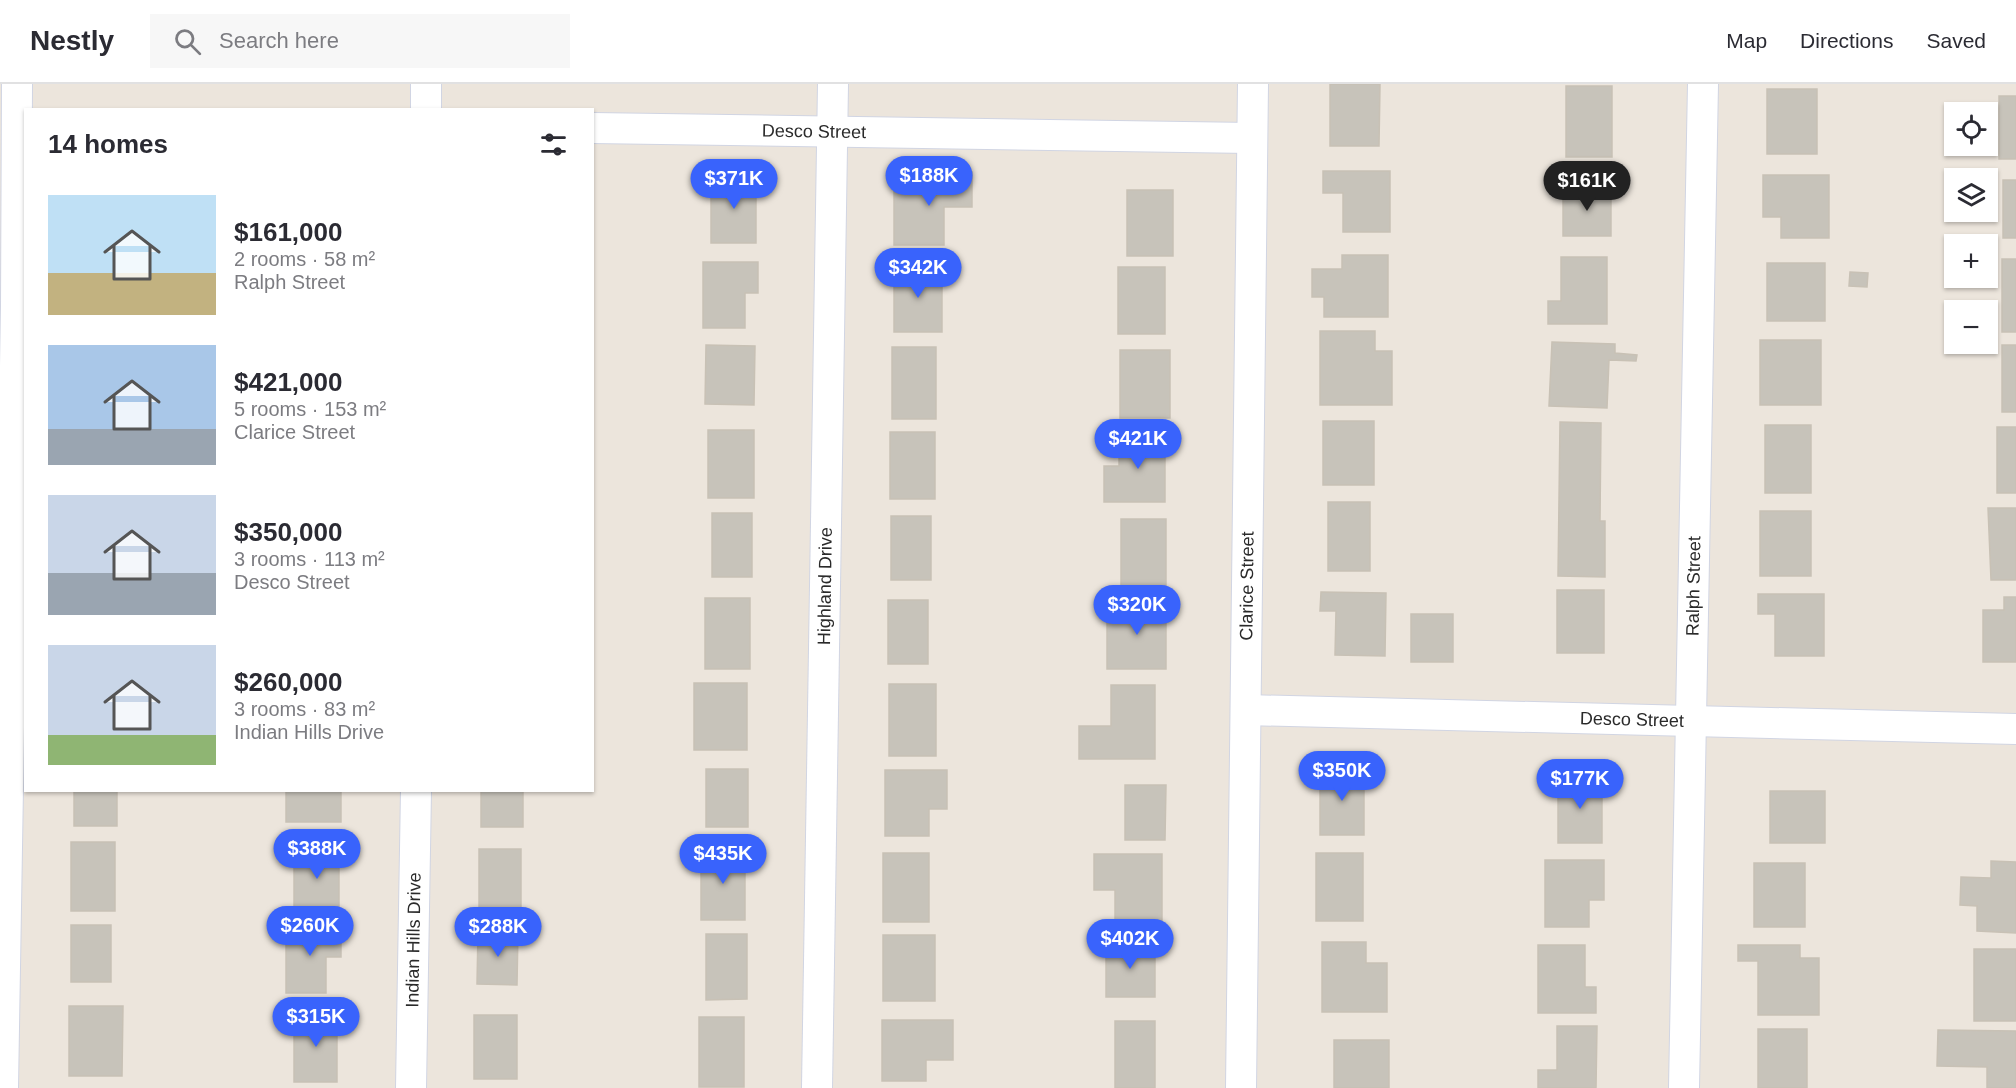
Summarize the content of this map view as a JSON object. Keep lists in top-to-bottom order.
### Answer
{
  "streets": {
    "street": [
      "Desco Street",
      "Highland Drive",
      "Clarice Street",
      "Ralph Street",
      "Indian Hills Drive"
    ]
  },
  "crossings": [
    ["Desco Street", "Highland Drive"],
    ["Desco Street", "Clarice Street"],
    ["Desco Street", "Ralph Street"]
  ],
  "page": {
    "header": "Nestly",
    "search": "Search here",
    "nav": ["Map", "Directions", "Saved"],
    "map_buttons": ["+", "−"],
    "heading": "14 homes",
    "price": [
      "$188K",
      "$371K",
      "$161K",
      "$342K",
      "$421K",
      "$320K",
      "$350K",
      "$177K",
      "$388K",
      "$435K",
      "$260K",
      "$288K",
      "$402K",
      "$315K"
    ],
    "list": [
      {
        "name": "$161,000",
        "note": "2 rooms · 58 m² · Ralph Street"
      },
      {
        "name": "$421,000",
        "note": "5 rooms · 153 m² · Clarice Street"
      },
      {
        "name": "$350,000",
        "note": "3 rooms · 113 m² · Desco Street"
      },
      {
        "name": "$260,000",
        "note": "3 rooms · 83 m² · Indian Hills Drive"
      }
    ]
  }
}
